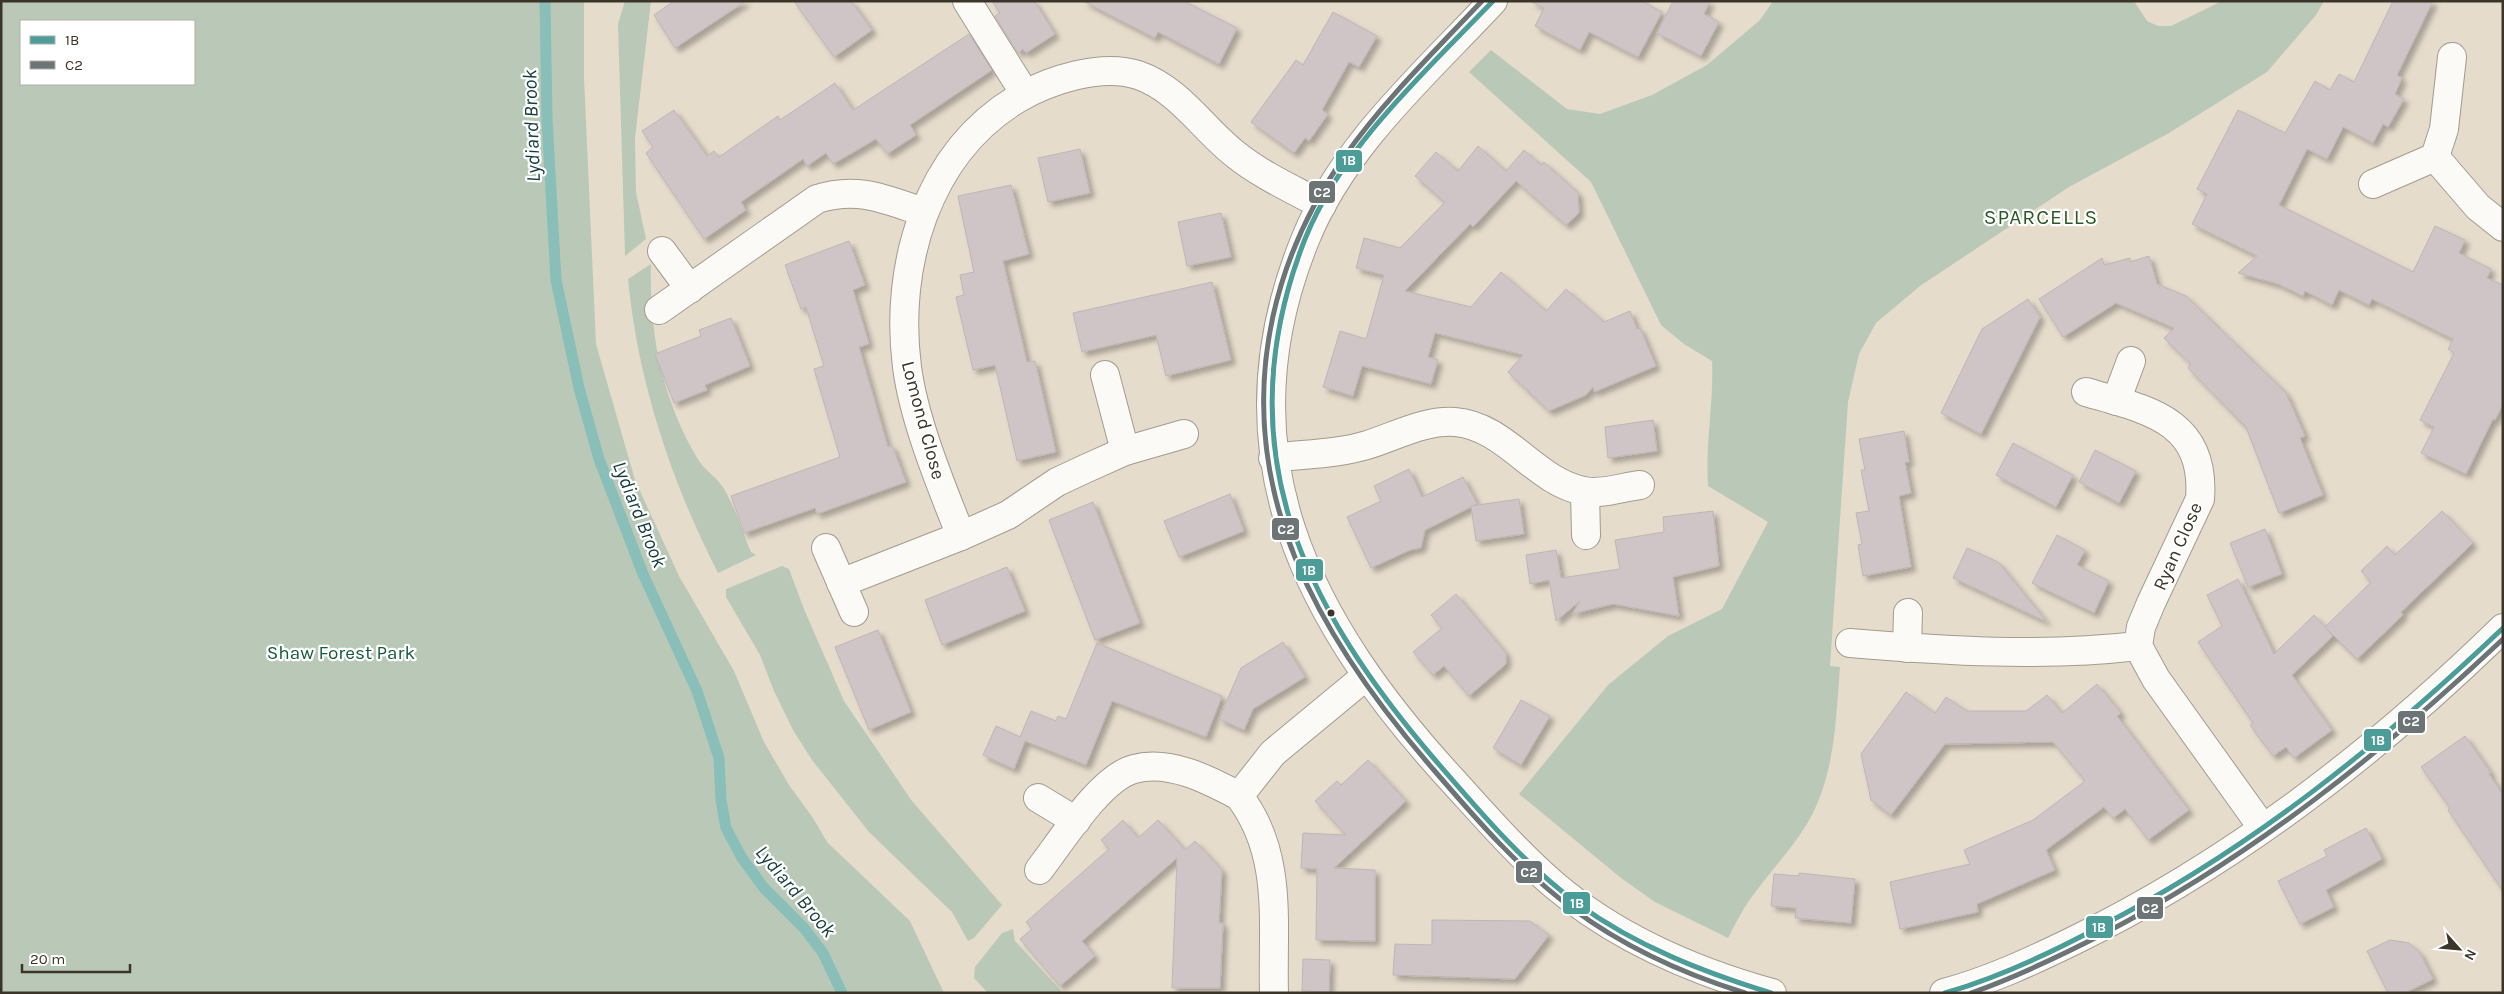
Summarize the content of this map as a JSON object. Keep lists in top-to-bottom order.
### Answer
{
  "streets": {
    "street": ["Lomond Close", "Ryan Close"]
  },
  "districts": ["SPARCELLS"],
  "water": ["Lydiard Brook"],
  "parks": ["Shaw Forest Park"],
  "lines": ["transit line 1B", "transit line C2"],
  "legend": ["1B", "C2"],
  "scale_bar": "20 m",
  "north": "bottom right"
}
